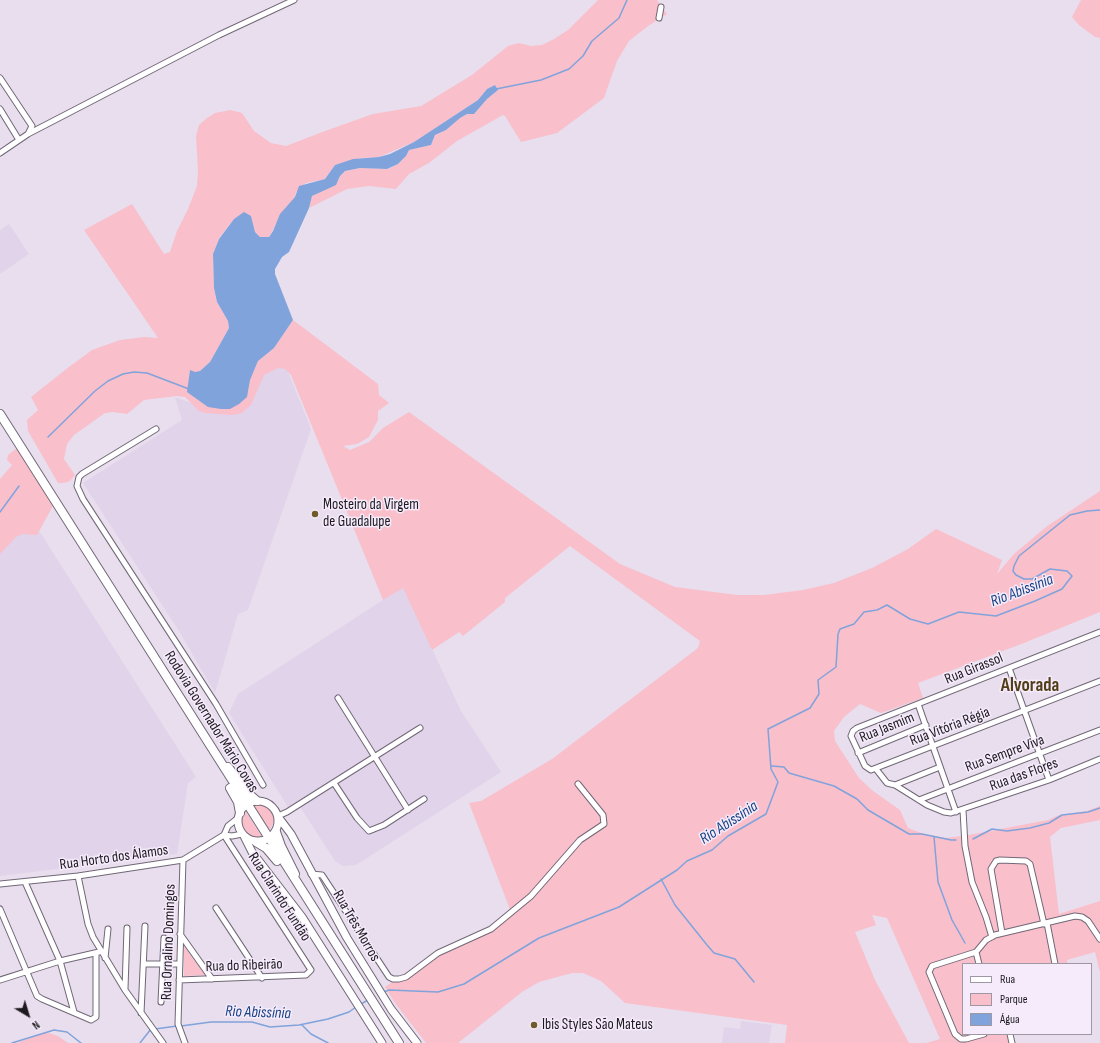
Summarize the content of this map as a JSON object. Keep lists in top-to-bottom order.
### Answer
{
  "streets": {
    "highway": ["Rodovia Governador Mário Covas"],
    "main road": ["Rua Três Morros"],
    "street": [
      "Rua Girassol",
      "Rua Vitória Régia",
      "Rua Jasmim",
      "Rua Sempre Viva",
      "Rua das Flores",
      "Rua Horto dos Álamos",
      "Rua Clarindo Fundão",
      "Rua Ornalino Domingos",
      "Rua do Ribeirão"
    ]
  },
  "crossings": [
    ["Rua Girassol", "Rua Jasmim"],
    ["Rua Horto dos Álamos", "Rua Clarindo Fundão"],
    ["Rua Horto dos Álamos", "Rua Ornalino Domingos"],
    ["Rua Clarindo Fundão", "Rua do Ribeirão"],
    ["Rua Ornalino Domingos", "Rua do Ribeirão"]
  ],
  "districts": ["Alvorada"],
  "water": ["Rio Abissínia"],
  "places": ["Mosteiro da Virgem de Guadalupe", "Ibis Styles São Mateus"],
  "legend": ["Rua", "Parque", "Água"],
  "north": "bottom right"
}
